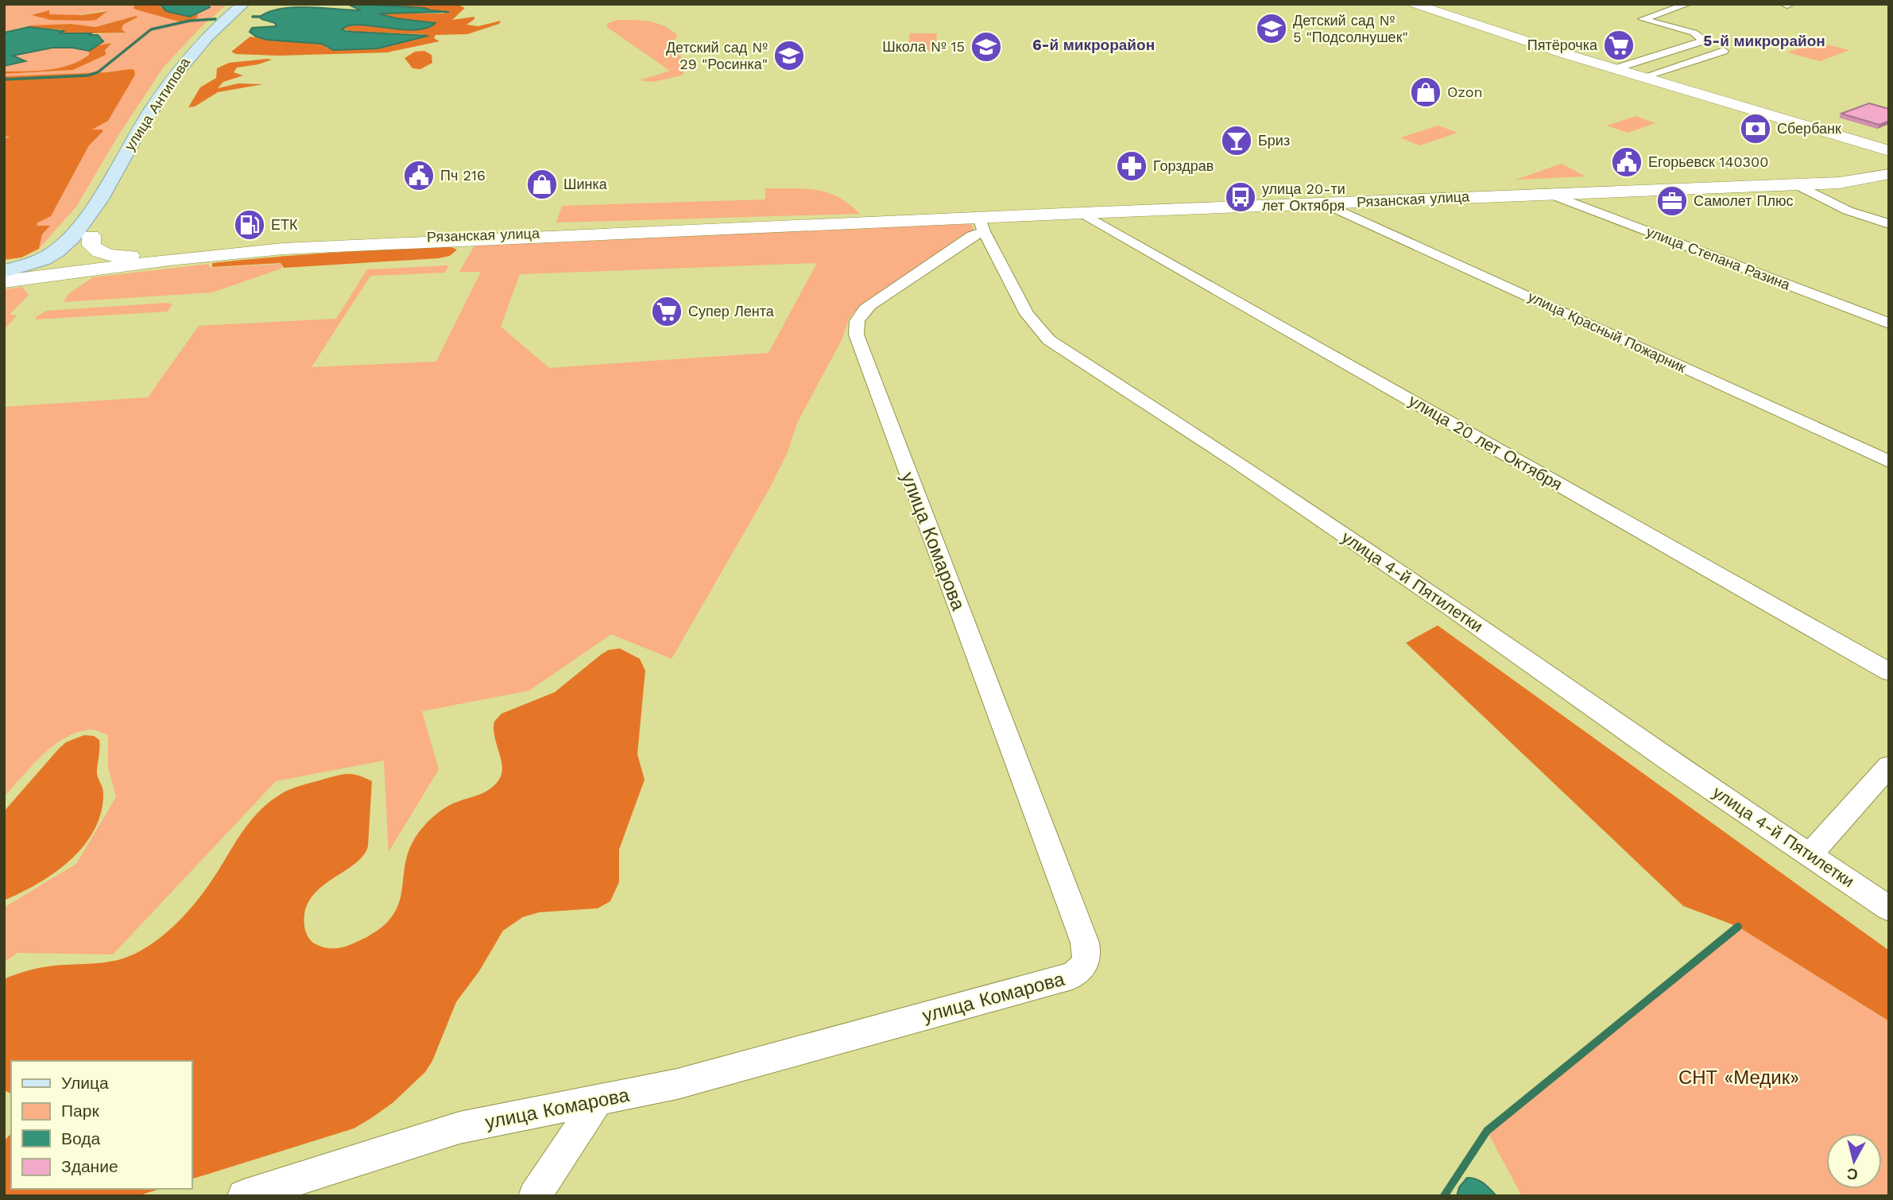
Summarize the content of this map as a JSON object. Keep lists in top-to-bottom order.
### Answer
{
  "streets": {
    "main road": ["улица Антипова", "Рязанская улица"],
    "street": [
      "улица Степана Разина",
      "улица Красный Пожарник",
      "улица 20 лет Октября",
      "улица Комарова",
      "улица 4-й Пятилетки"
    ]
  },
  "crossings": [
    ["улица Антипова", "Рязанская улица"],
    ["Рязанская улица", "улица Степана Разина"],
    ["Рязанская улица", "улица Красный Пожарник"],
    ["Рязанская улица", "улица 20 лет Октября"],
    ["Рязанская улица", "улица Комарова"],
    ["Рязанская улица", "улица 4-й Пятилетки"],
    ["улица Комарова", "улица 4-й Пятилетки"]
  ],
  "districts": ["5-й микрорайон", "6-й микрорайон"],
  "parks": ["СНТ «Медик»"],
  "places": {
    "school or university": ["Детский сад № 5 \"Подсолнушек\"", "Школа № 15", "Детский сад № 29 \"Росинка\""],
    "supermarket": ["Пятёрочка", "Супер Лента"],
    "shop": ["Ozon", "Шинка"],
    "bank": ["Сбербанк"],
    "bar": ["Бриз"],
    "public building": ["Егорьевск 140300", "Пч 216"],
    "pharmacy": ["Горздрав"],
    "bus stop": ["улица 20-ти лет Октября"],
    "office": ["Самолет Плюс"],
    "fuel station": ["ЕТК"]
  },
  "legend": [
    "Улица",
    "Парк",
    "Вода",
    "Здание"
  ],
  "north": "bottom"
}
